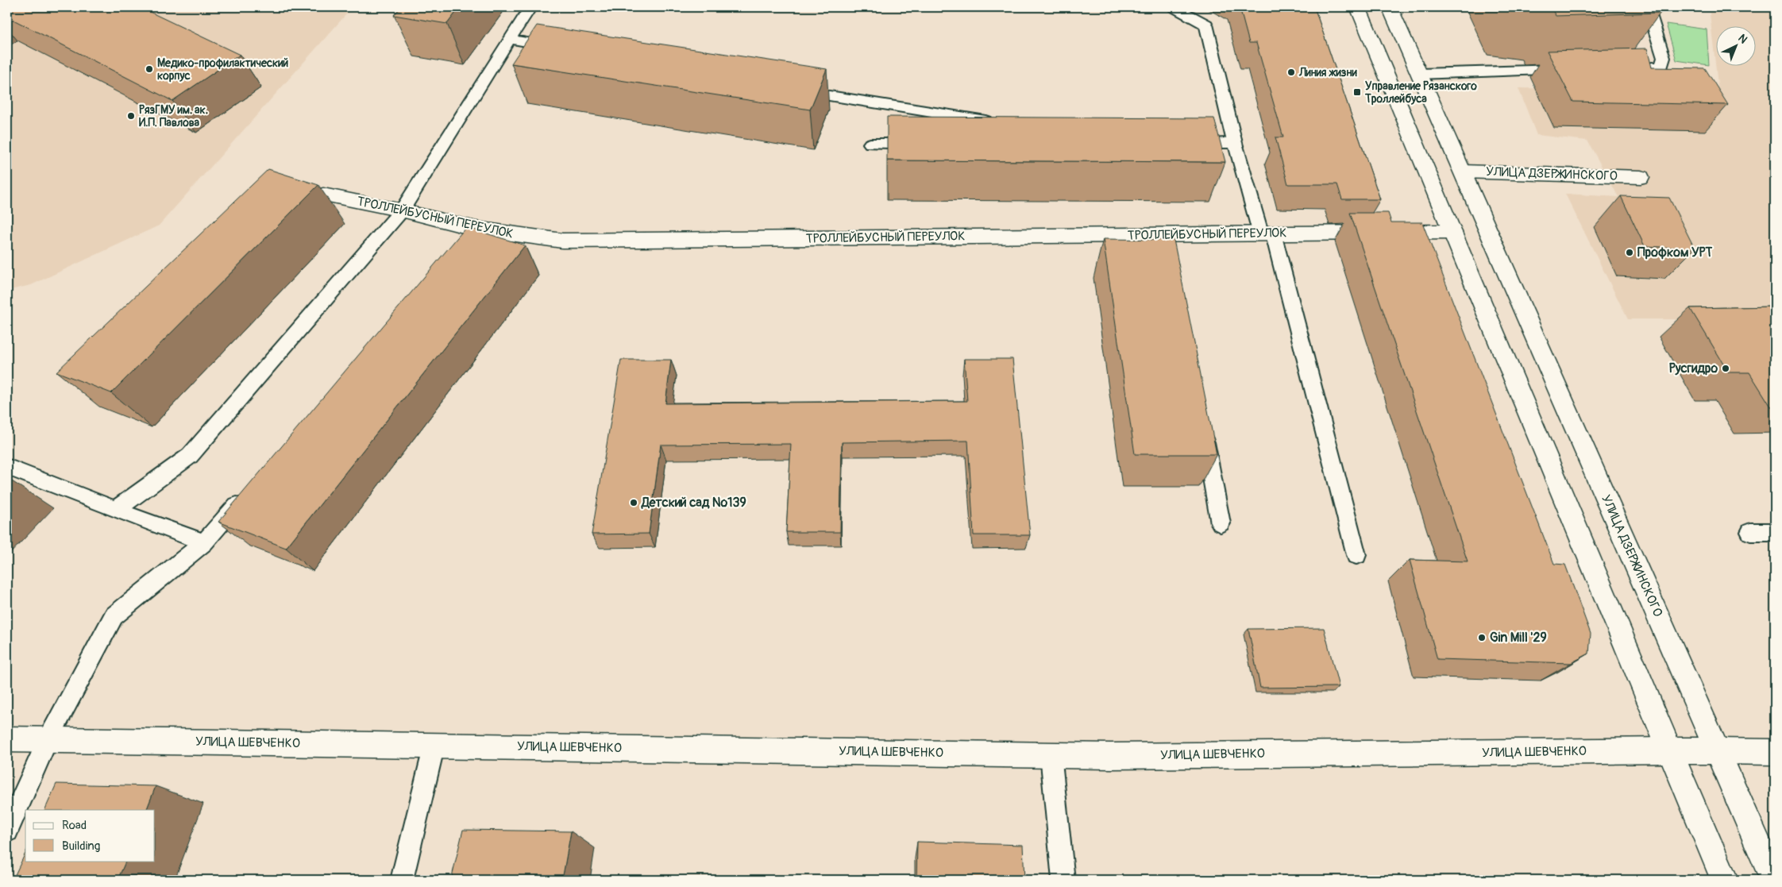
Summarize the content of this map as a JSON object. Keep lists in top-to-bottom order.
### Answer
{
  "streets": {
    "street": ["УЛИЦА ДЗЕРЖИНСКОГО", "ТРОЛЛЕЙБУСНЫЙ ПЕРЕУЛОК", "УЛИЦА ШЕВЧЕНКО"]
  },
  "crossings": [
    ["УЛИЦА ДЗЕРЖИНСКОГО", "УЛИЦА ШЕВЧЕНКО"]
  ],
  "places": {
    "other": [
      "Медико-профилактический корпус",
      "Линия жизни",
      "РязГМУ им. ак. И.П. Павлова",
      "Профком УРТ",
      "Русгидро",
      "Детский сад №139",
      "Gin Mill '29"
    ],
    "transit": ["Управление Рязанского Троллейбуса"]
  },
  "legend": ["Road", "Building"],
  "north": "top right"
}
